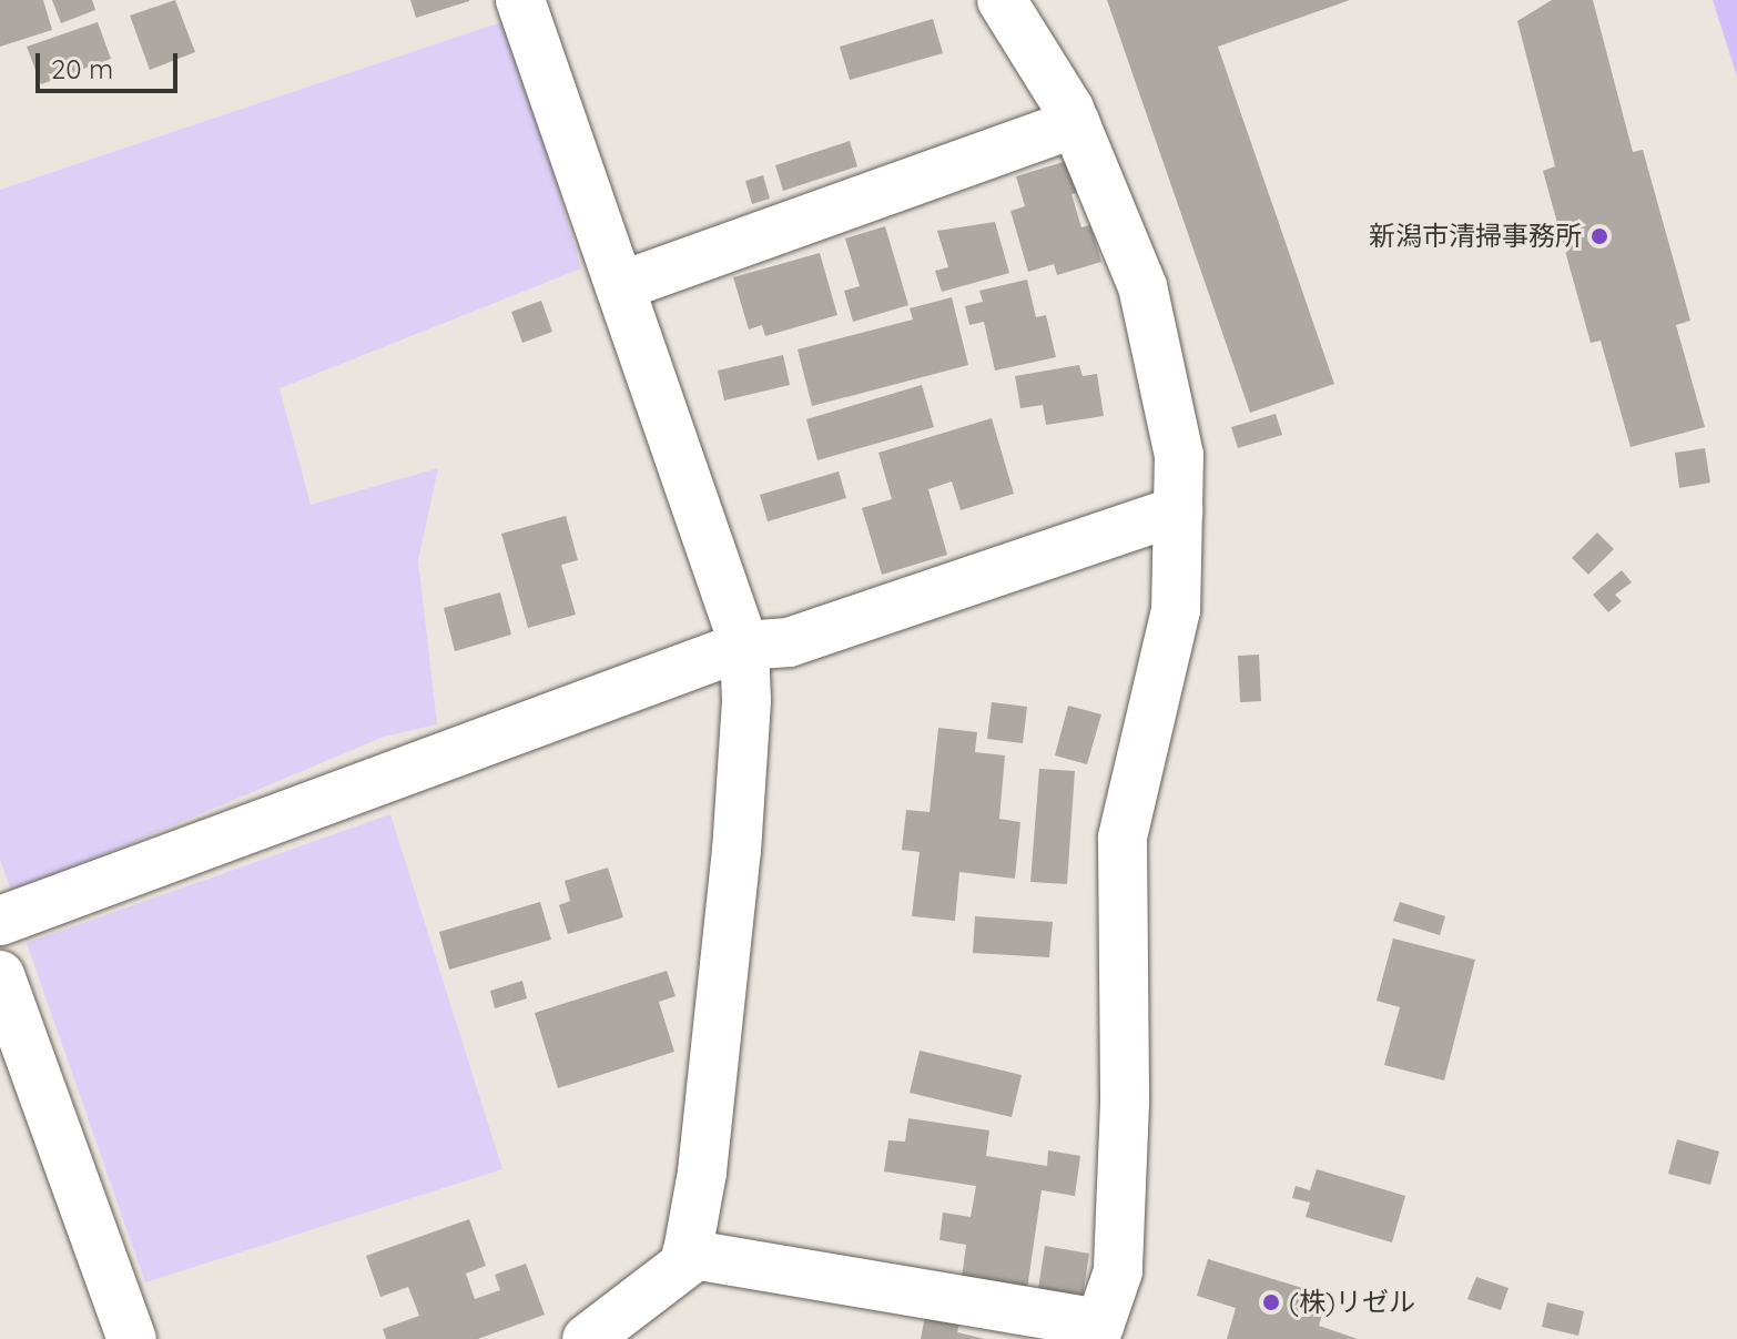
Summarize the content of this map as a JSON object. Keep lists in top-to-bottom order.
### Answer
{
  "places": ["新潟市清掃事務所", "(株)リゼル"],
  "scale_bar": "20 m"
}
